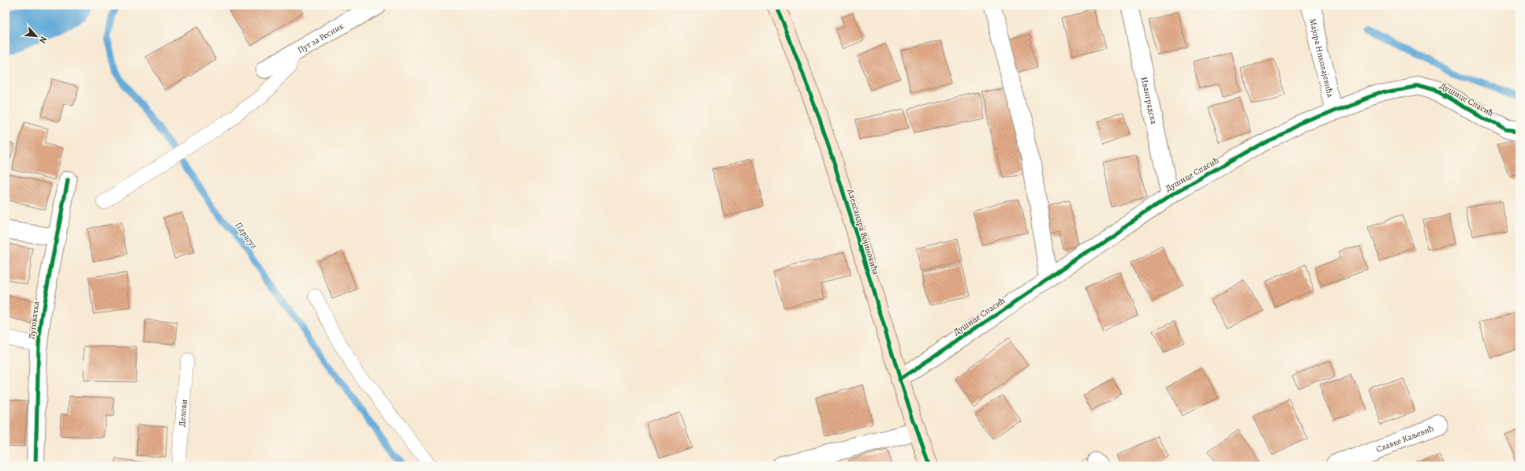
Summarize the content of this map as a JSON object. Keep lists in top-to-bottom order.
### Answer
{
  "streets": {
    "street": [
      "Пут за Ресник",
      "Мајора Николајевића",
      "Душице Спасић",
      "Иванградска",
      "Александра Војиновића",
      "Луговачка",
      "Славке Каљевић"
    ],
    "lane": ["Делови"]
  },
  "crossings": [
    ["Мајора Николајевића", "Душице Спасић"],
    ["Душице Спасић", "Иванградска"],
    ["Душице Спасић", "Александра Војиновића"]
  ],
  "water": ["Паригуз"],
  "north": "bottom right"
}
